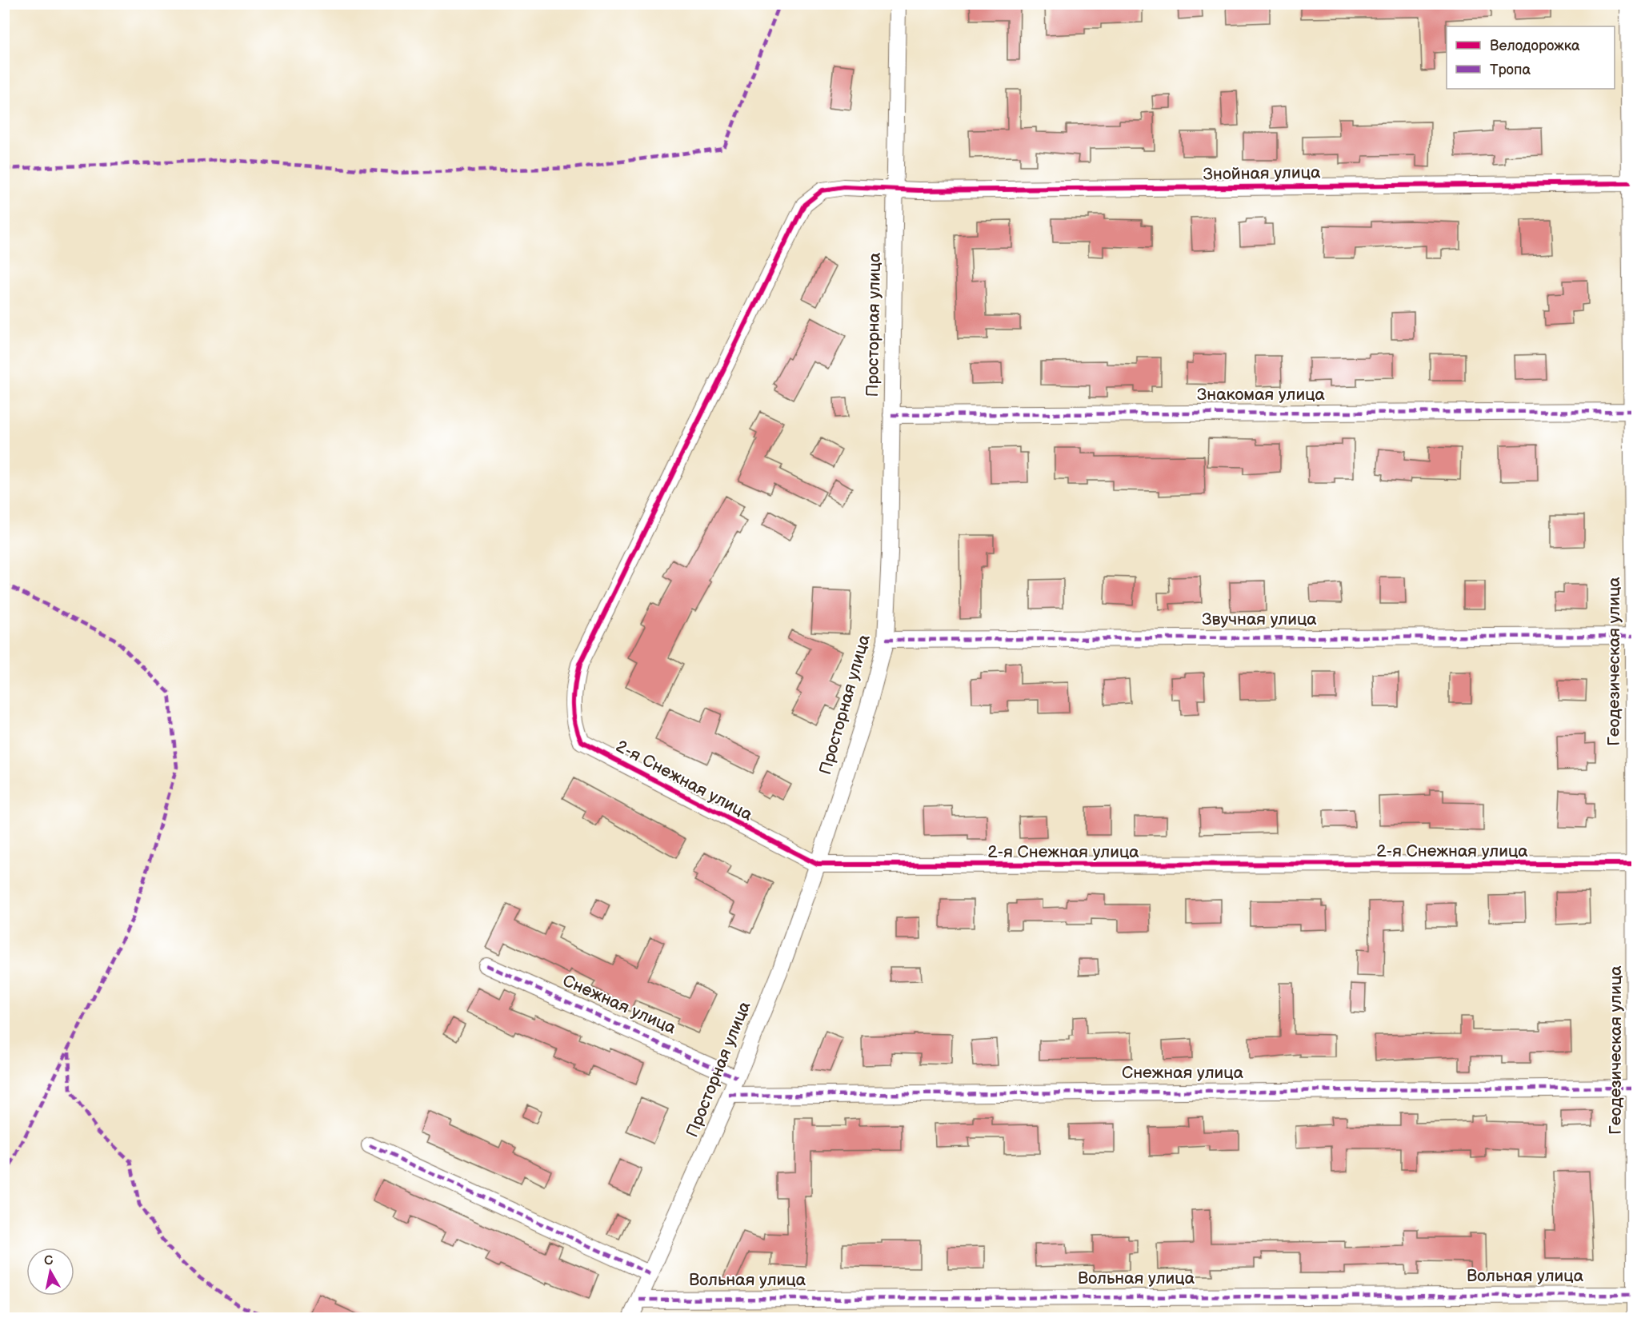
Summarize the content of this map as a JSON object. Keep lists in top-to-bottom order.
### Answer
{
  "streets": {
    "street": [
      "Знойная улица",
      "Просторная улица",
      "Знакомая улица",
      "Звучная улица",
      "Геодезическая улица",
      "2-я Снежная улица",
      "Снежная улица",
      "Вольная улица"
    ]
  },
  "crossings": [
    ["Знойная улица", "Просторная улица"],
    ["Знойная улица", "Геодезическая улица"],
    ["Знойная улица", "2-я Снежная улица"],
    ["Просторная улица", "Знакомая улица"],
    ["Просторная улица", "Звучная улица"],
    ["Просторная улица", "2-я Снежная улица"],
    ["Просторная улица", "Снежная улица"],
    ["Просторная улица", "Вольная улица"],
    ["Знакомая улица", "Геодезическая улица"],
    ["Звучная улица", "Геодезическая улица"],
    ["Геодезическая улица", "2-я Снежная улица"],
    ["Геодезическая улица", "Снежная улица"],
    ["Геодезическая улица", "Вольная улица"]
  ],
  "legend": ["Велодорожка", "Тропа"],
  "north": "top"
}
